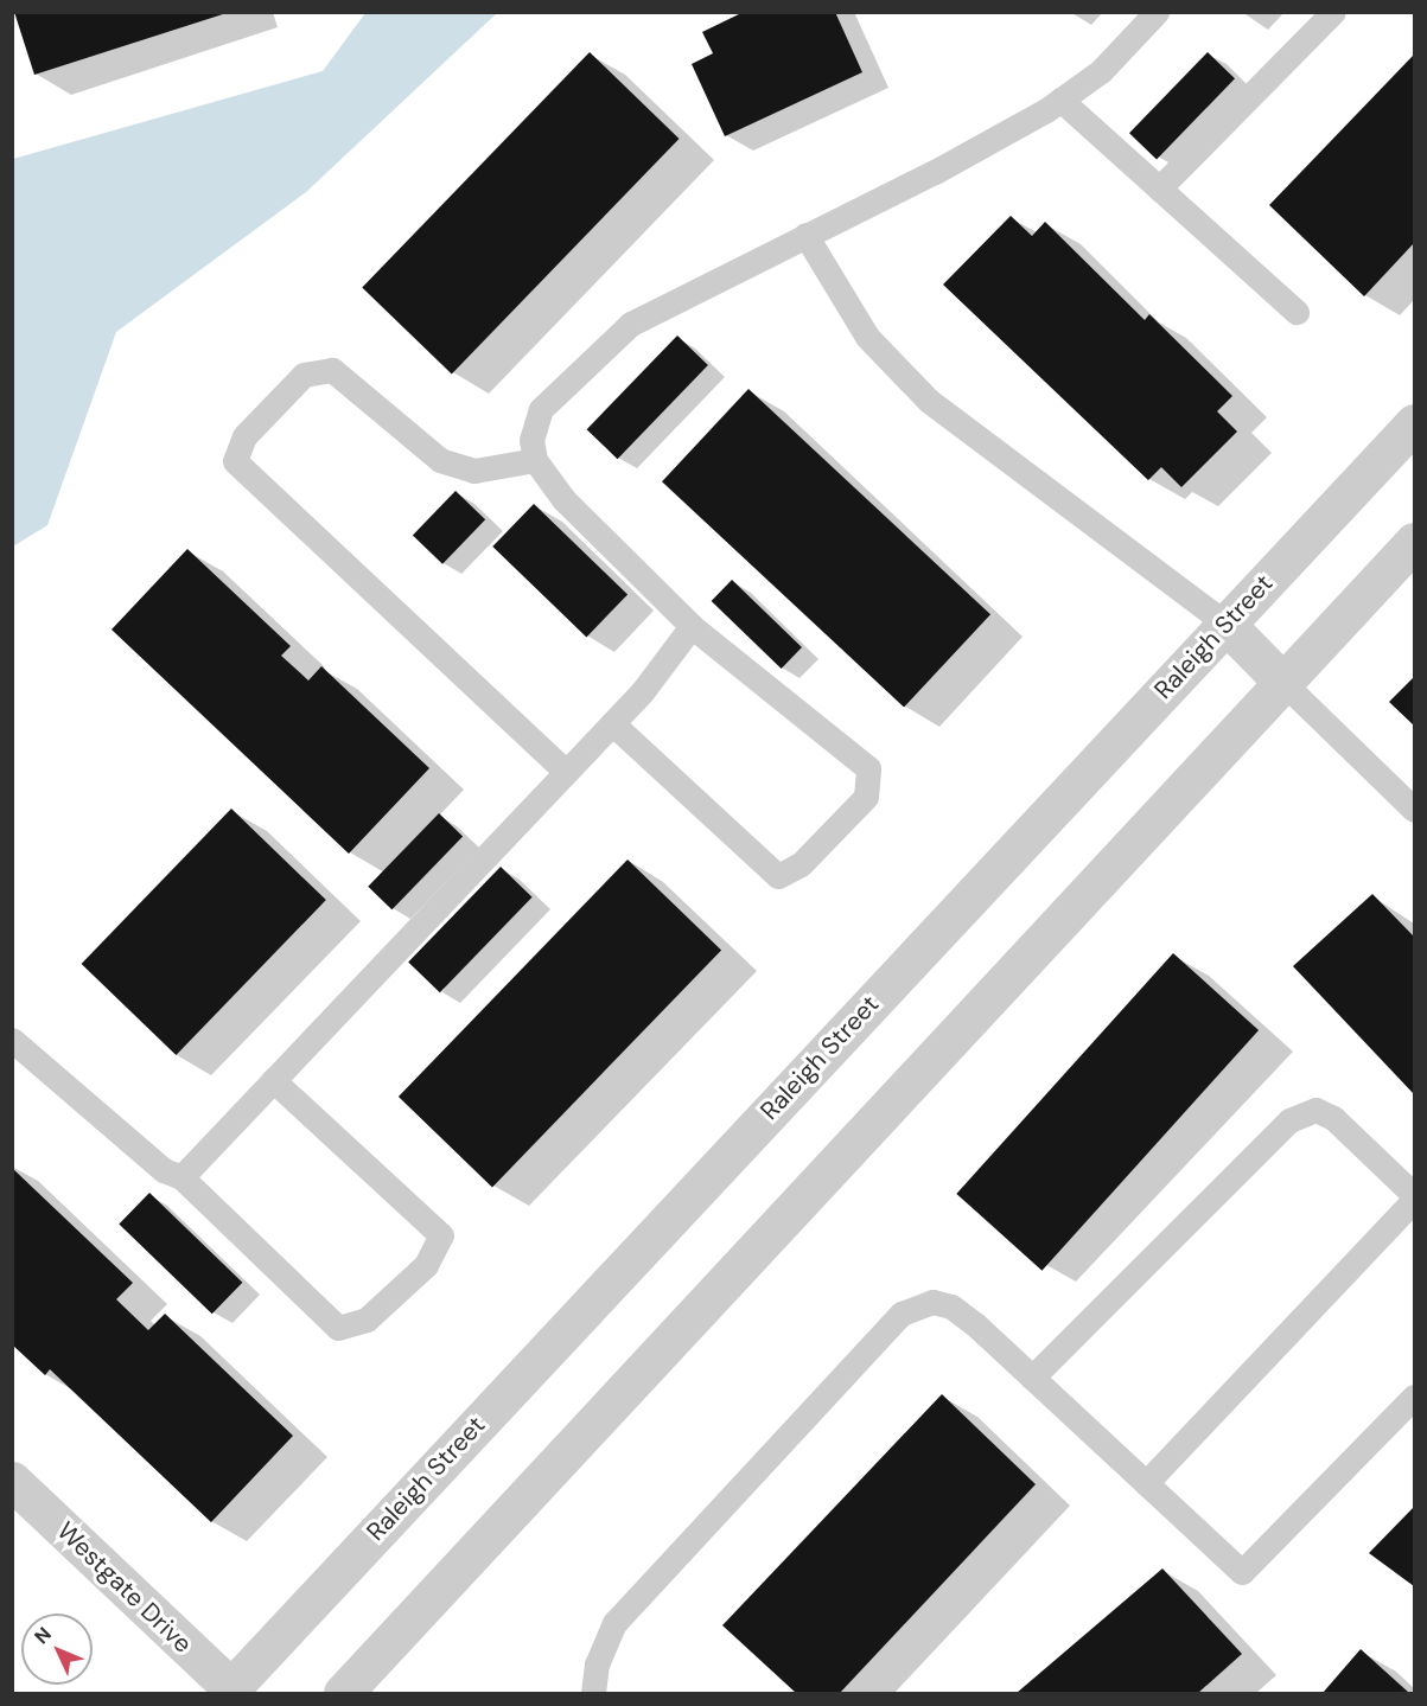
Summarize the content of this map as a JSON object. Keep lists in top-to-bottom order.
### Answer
{
  "streets": {
    "street": ["Raleigh Street", "Westgate Drive"]
  },
  "crossings": [
    ["Raleigh Street", "Westgate Drive"]
  ],
  "north": "top left"
}
